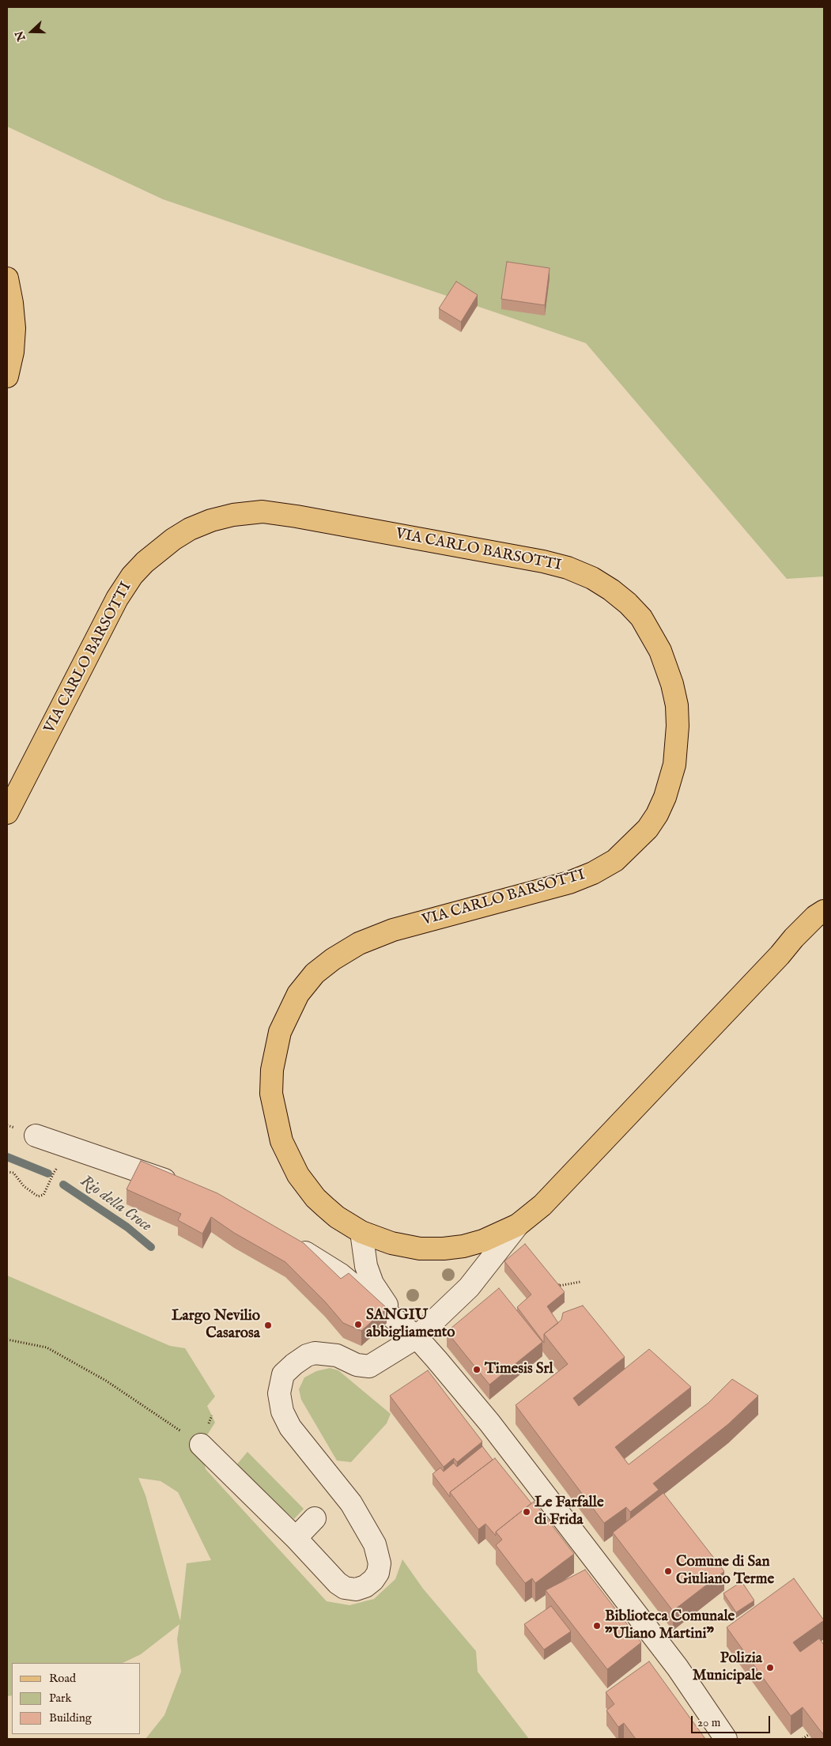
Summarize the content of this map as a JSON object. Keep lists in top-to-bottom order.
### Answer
{
  "streets": {
    "main road": ["VIA CARLO BARSOTTI"]
  },
  "water": ["Rio della Croce"],
  "places": [
    "SANGIU abbigliamento",
    "Largo Nevilio Casarosa",
    "Timesis Srl",
    "Le Farfalle di Frida",
    "Comune di San Giuliano Terme",
    "Biblioteca Comunale \"Uliano Martini\"",
    "Polizia Municipale"
  ],
  "legend": ["Road", "Park", "Building"],
  "scale_bar": "20 m",
  "north": "left"
}
